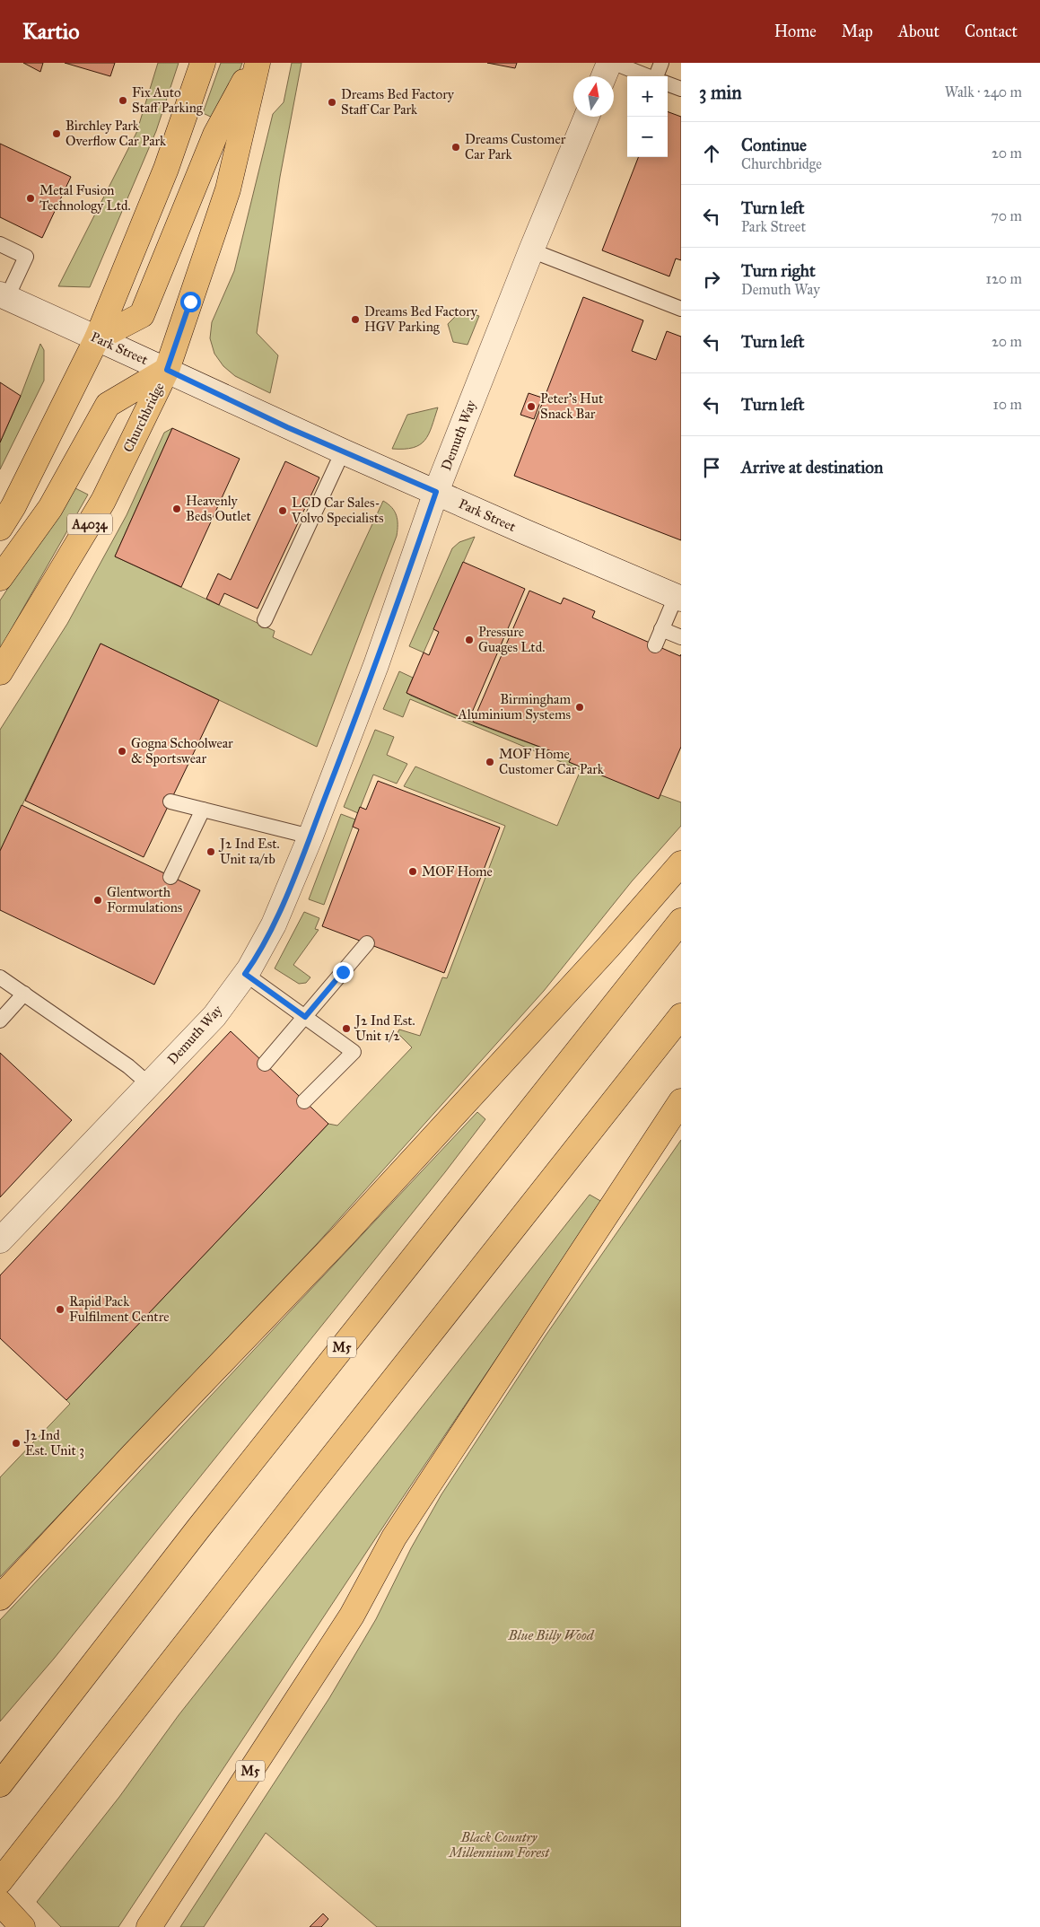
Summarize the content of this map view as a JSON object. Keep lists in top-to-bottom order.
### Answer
{
  "streets": {
    "main road": ["Churchbridge", "A4034", "M5"],
    "street": ["Park Street", "Demuth Way"]
  },
  "crossings": [
    ["Park Street", "Churchbridge"],
    ["Park Street", "Demuth Way"]
  ],
  "parks": ["Blue Billy Wood", "Black Country Millennium Forest"],
  "places": [
    "Fix Auto Staff Parking",
    "Dreams Bed Factory Staff Car Park",
    "Birchley Park Overflow Car Park",
    "Dreams Customer Car Park",
    "Metal Fusion Technology Ltd.",
    "Dreams Bed Factory HGV Parking",
    "Peter's Hut Snack Bar",
    "Heavenly Beds Outlet",
    "LCD Car Sales- Volvo Specialists",
    "Pressure Guages Ltd.",
    "Birmingham Aluminium Systems",
    "Gogna Schoolwear & Sportswear",
    "MOF Home Customer Car Park",
    "J2 Ind Est. Unit 1a/1b",
    "MOF Home",
    "Glentworth Formulations",
    "J2 Ind Est. Unit 1/2",
    "Rapid Pack Fulfilment Centre",
    "J2 Ind Est. Unit 3"
  ],
  "north": "top",
  "page": {
    "header": "Kartio",
    "nav": [
      "Home",
      "Map",
      "About",
      "Contact"
    ],
    "heading": ["3 min", "Walk · 240 m"],
    "map_buttons": ["+", "−"],
    "list": [
      ["Continue", "Churchbridge", "20 m"],
      ["Turn left", "Park Street", "70 m"],
      ["Turn right", "Demuth Way", "120 m"],
      ["Turn left", "20 m"],
      ["Turn left", "10 m"],
      "Arrive at destination"
    ]
  }
}
